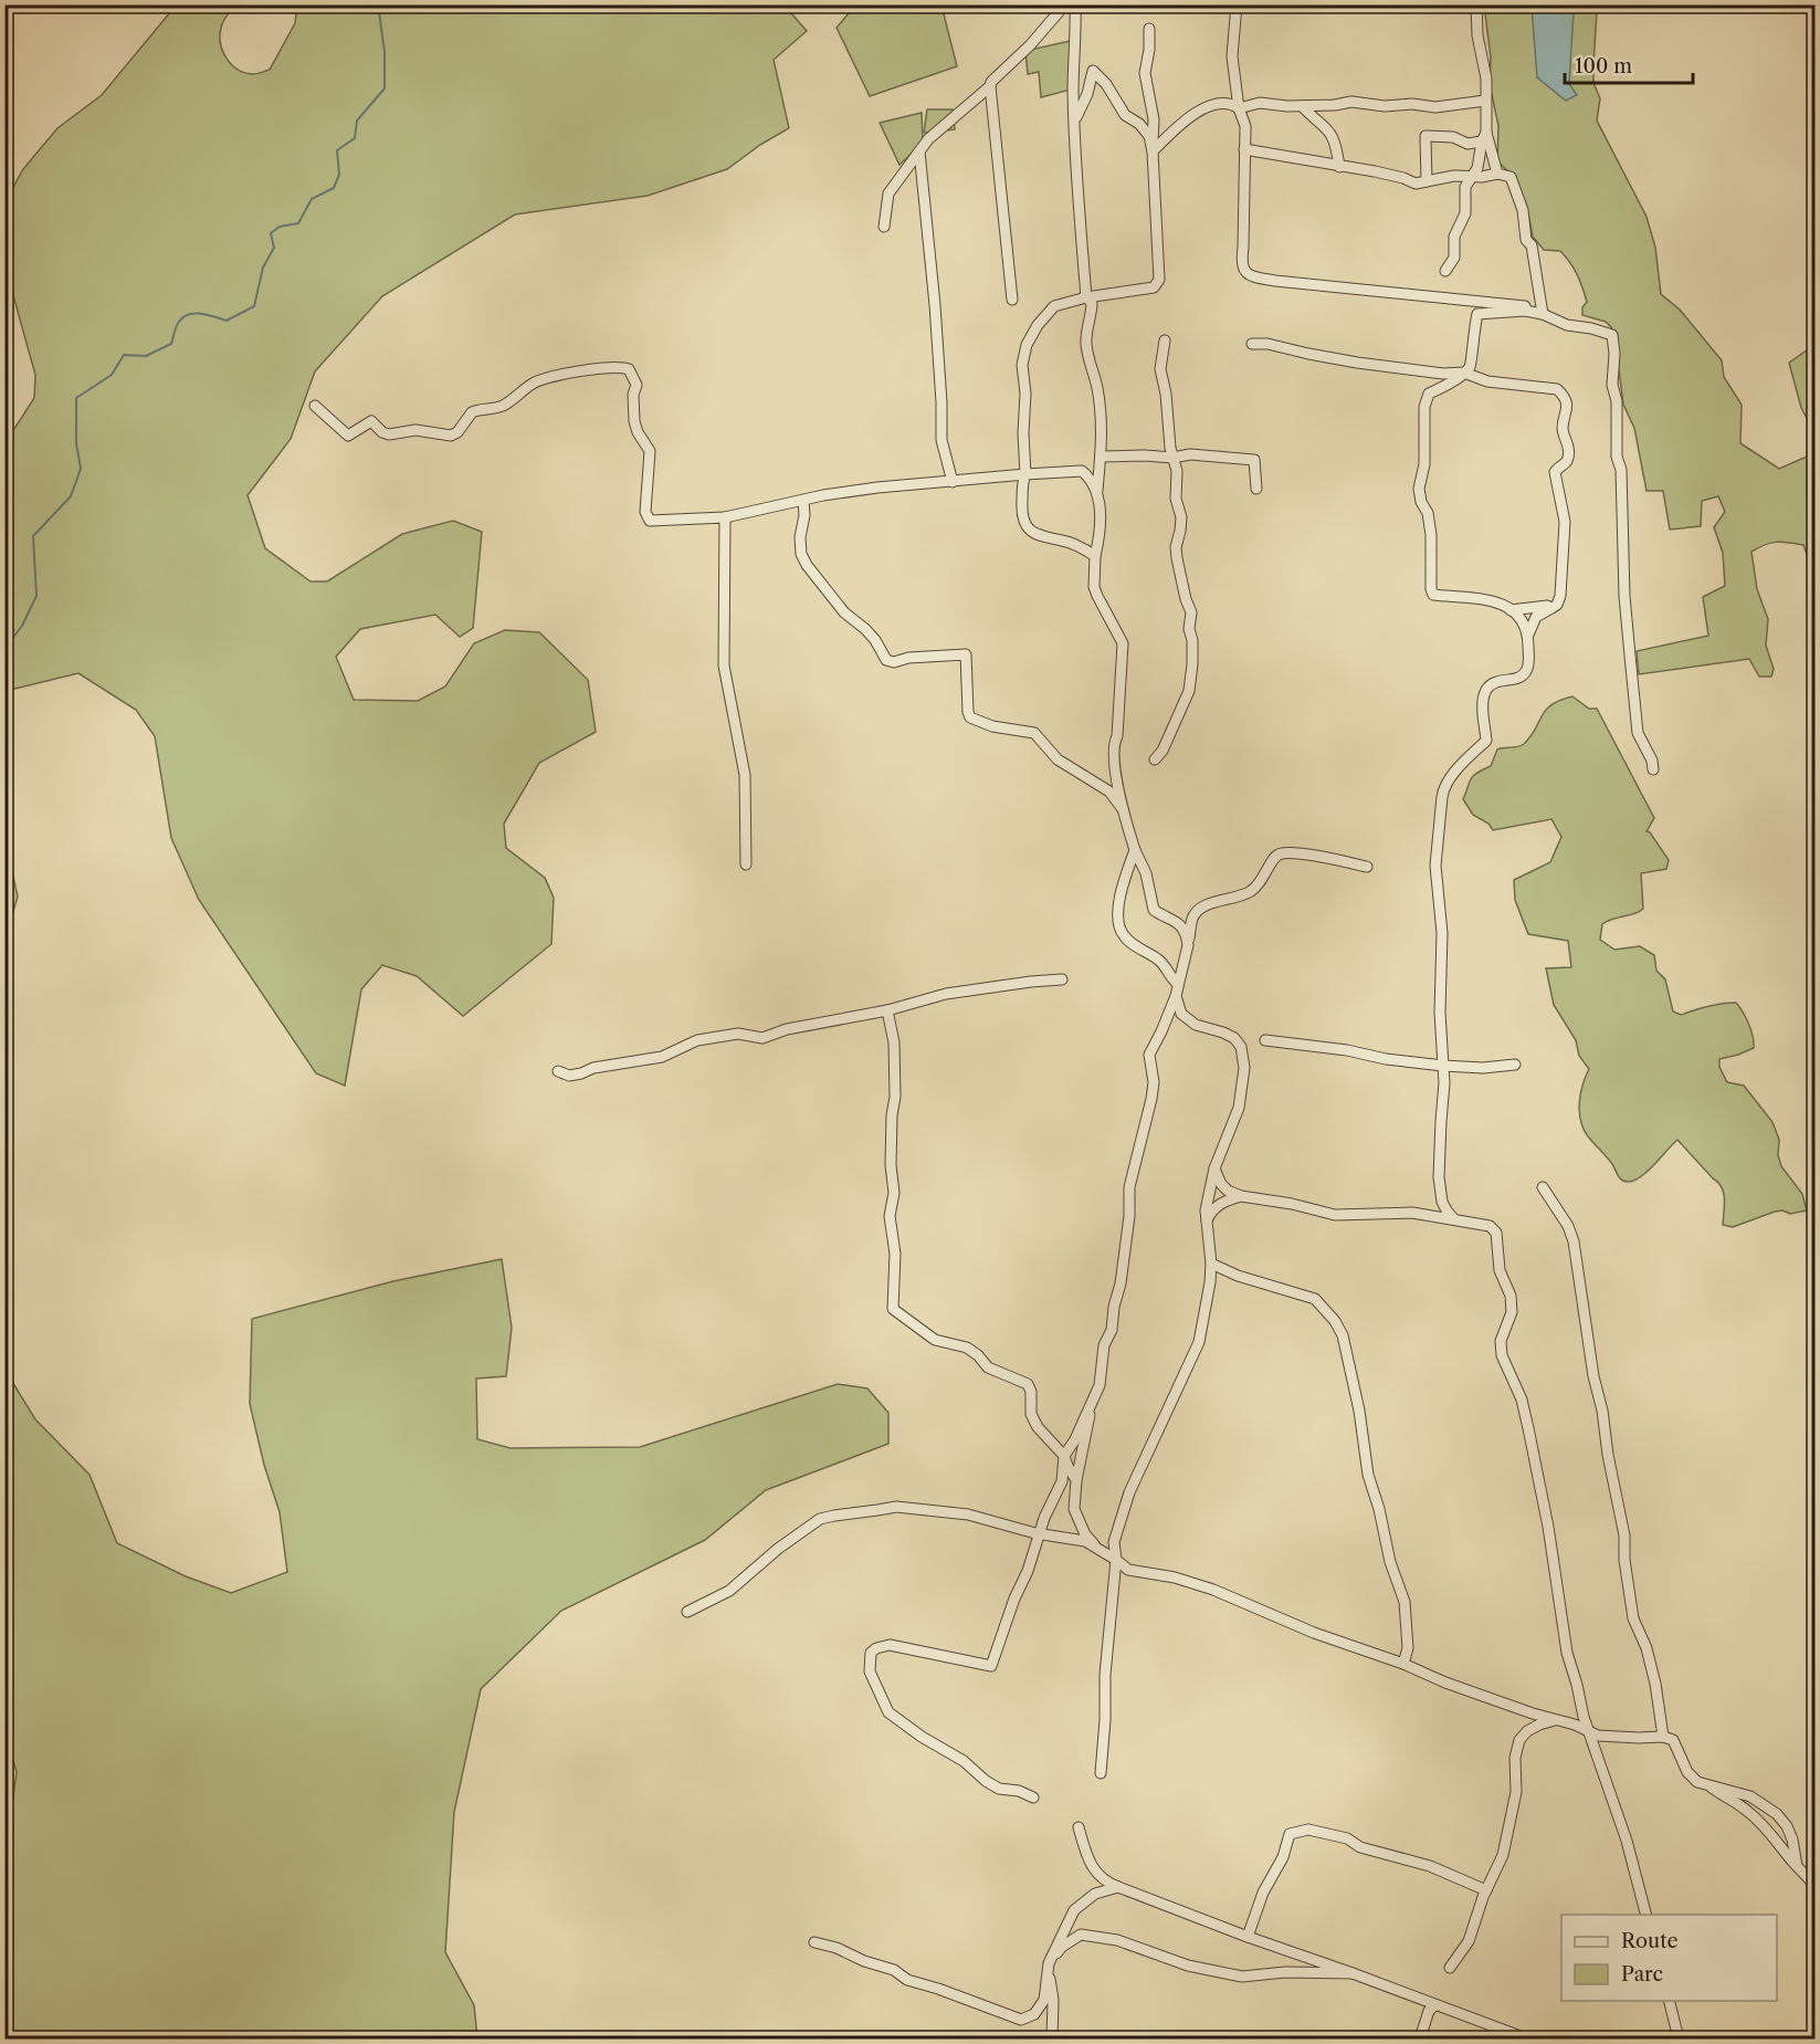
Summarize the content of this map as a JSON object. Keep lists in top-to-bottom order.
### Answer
{
  "legend": ["Route", "Parc"],
  "scale_bar": "100 m"
}
